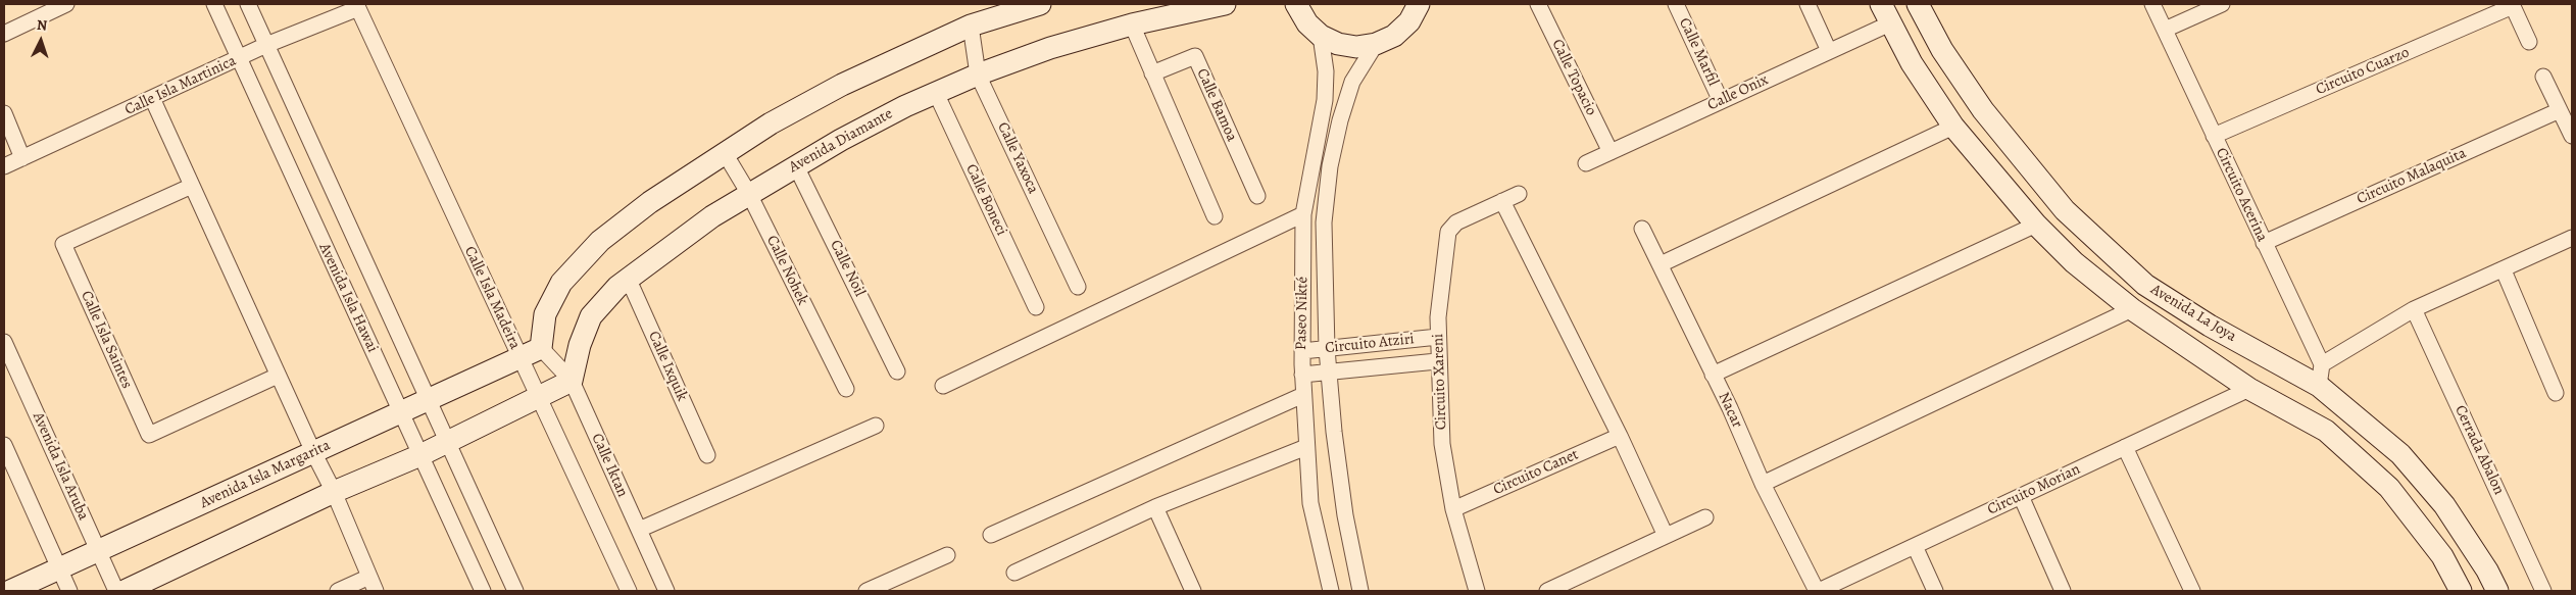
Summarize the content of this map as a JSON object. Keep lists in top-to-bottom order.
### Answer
{
  "streets": {
    "street": [
      "Calle Marfil",
      "Circuito Cuarzo",
      "Calle Topacio",
      "Calle Isla Martinica",
      "Calle Onix",
      "Calle Bamoa",
      "Avenida Diamante",
      "Calle Yaxoca",
      "Circuito Malaquita",
      "Circuito Acerina",
      "Calle Boneci",
      "Calle Noil",
      "Calle Nohek",
      "Avenida Isla Hawai",
      "Calle Isla Madeira",
      "Paseo Nikté",
      "Avenida La Joya",
      "Calle Isla Saintes",
      "Circuito Atziri",
      "Calle Ixquik",
      "Circuito Xareni",
      "Nacar",
      "Cerrada Abalon",
      "Calle Iktan",
      "Avenida Isla Aruba",
      "Circuito Canet",
      "Avenida Isla Margarita",
      "Circuito Morian"
    ]
  },
  "crossings": [
    ["Calle Marfil", "Calle Onix"],
    ["Circuito Cuarzo", "Circuito Acerina"],
    ["Calle Topacio", "Calle Onix"],
    ["Calle Isla Martinica", "Avenida Isla Hawai"],
    ["Calle Isla Martinica", "Calle Isla Madeira"],
    ["Calle Onix", "Avenida La Joya"],
    ["Avenida Diamante", "Calle Yaxoca"],
    ["Avenida Diamante", "Calle Boneci"],
    ["Avenida Diamante", "Calle Noil"],
    ["Avenida Diamante", "Calle Nohek"],
    ["Avenida Diamante", "Calle Ixquik"],
    ["Avenida Diamante", "Calle Iktan"],
    ["Circuito Malaquita", "Circuito Acerina"],
    ["Avenida Isla Hawai", "Avenida Isla Margarita"],
    ["Calle Isla Madeira", "Avenida Isla Margarita"],
    ["Paseo Nikté", "Circuito Atziri"],
    ["Avenida La Joya", "Circuito Morian"],
    ["Circuito Atziri", "Circuito Xareni"],
    ["Circuito Xareni", "Circuito Canet"],
    ["Nacar", "Circuito Morian"],
    ["Avenida Isla Aruba", "Avenida Isla Margarita"]
  ],
  "north": "top"
}
